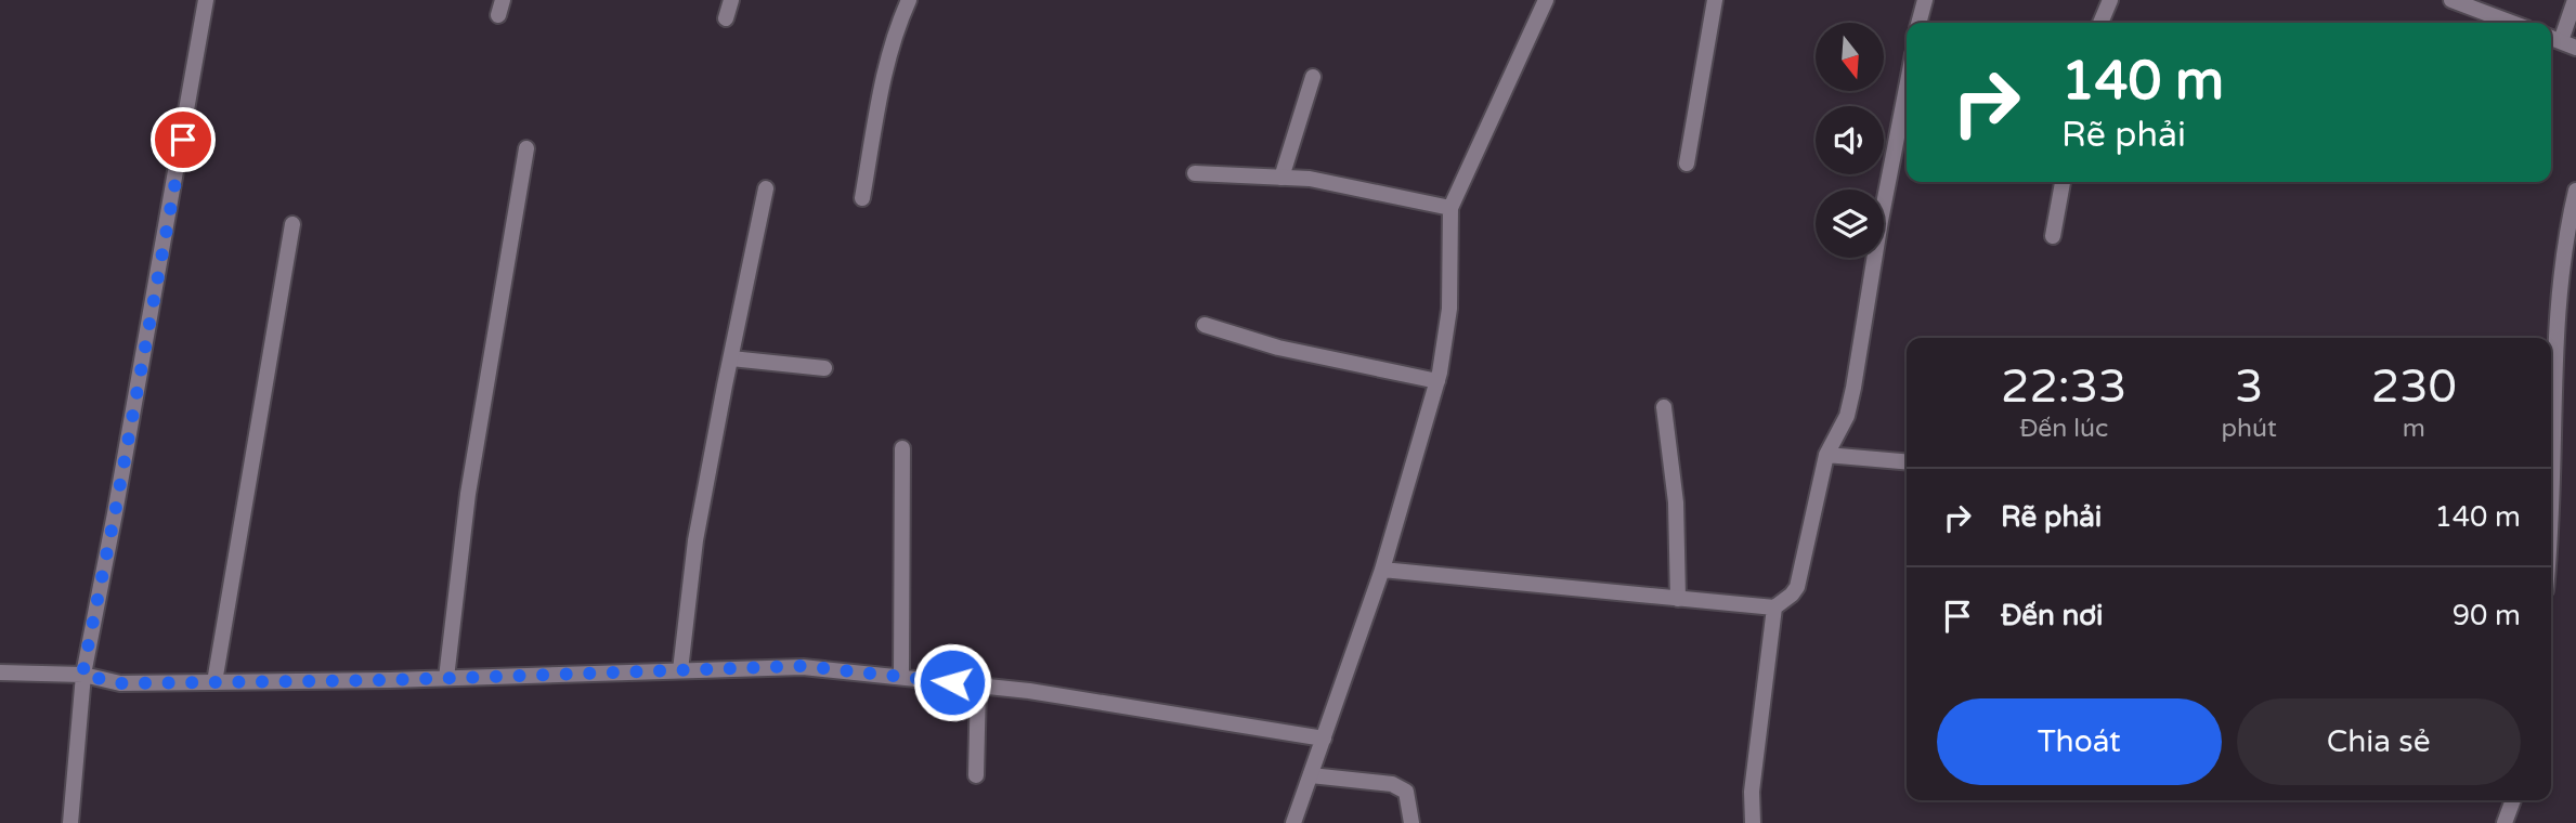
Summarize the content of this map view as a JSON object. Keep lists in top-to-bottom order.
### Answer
{
  "north": "bottom",
  "page": {
    "turn": ["140 m", "Rẽ phải"],
    "eta": [
      "22:33",
      "Đến lúc",
      "3",
      "phút",
      "230",
      "m"
    ],
    "list": [
      {
        "name": "Rẽ phải",
        "value": "140 m"
      },
      {
        "name": "Đến nơi",
        "value": "90 m"
      }
    ],
    "buttons": ["Thoát", "Chia sẻ"]
  }
}
